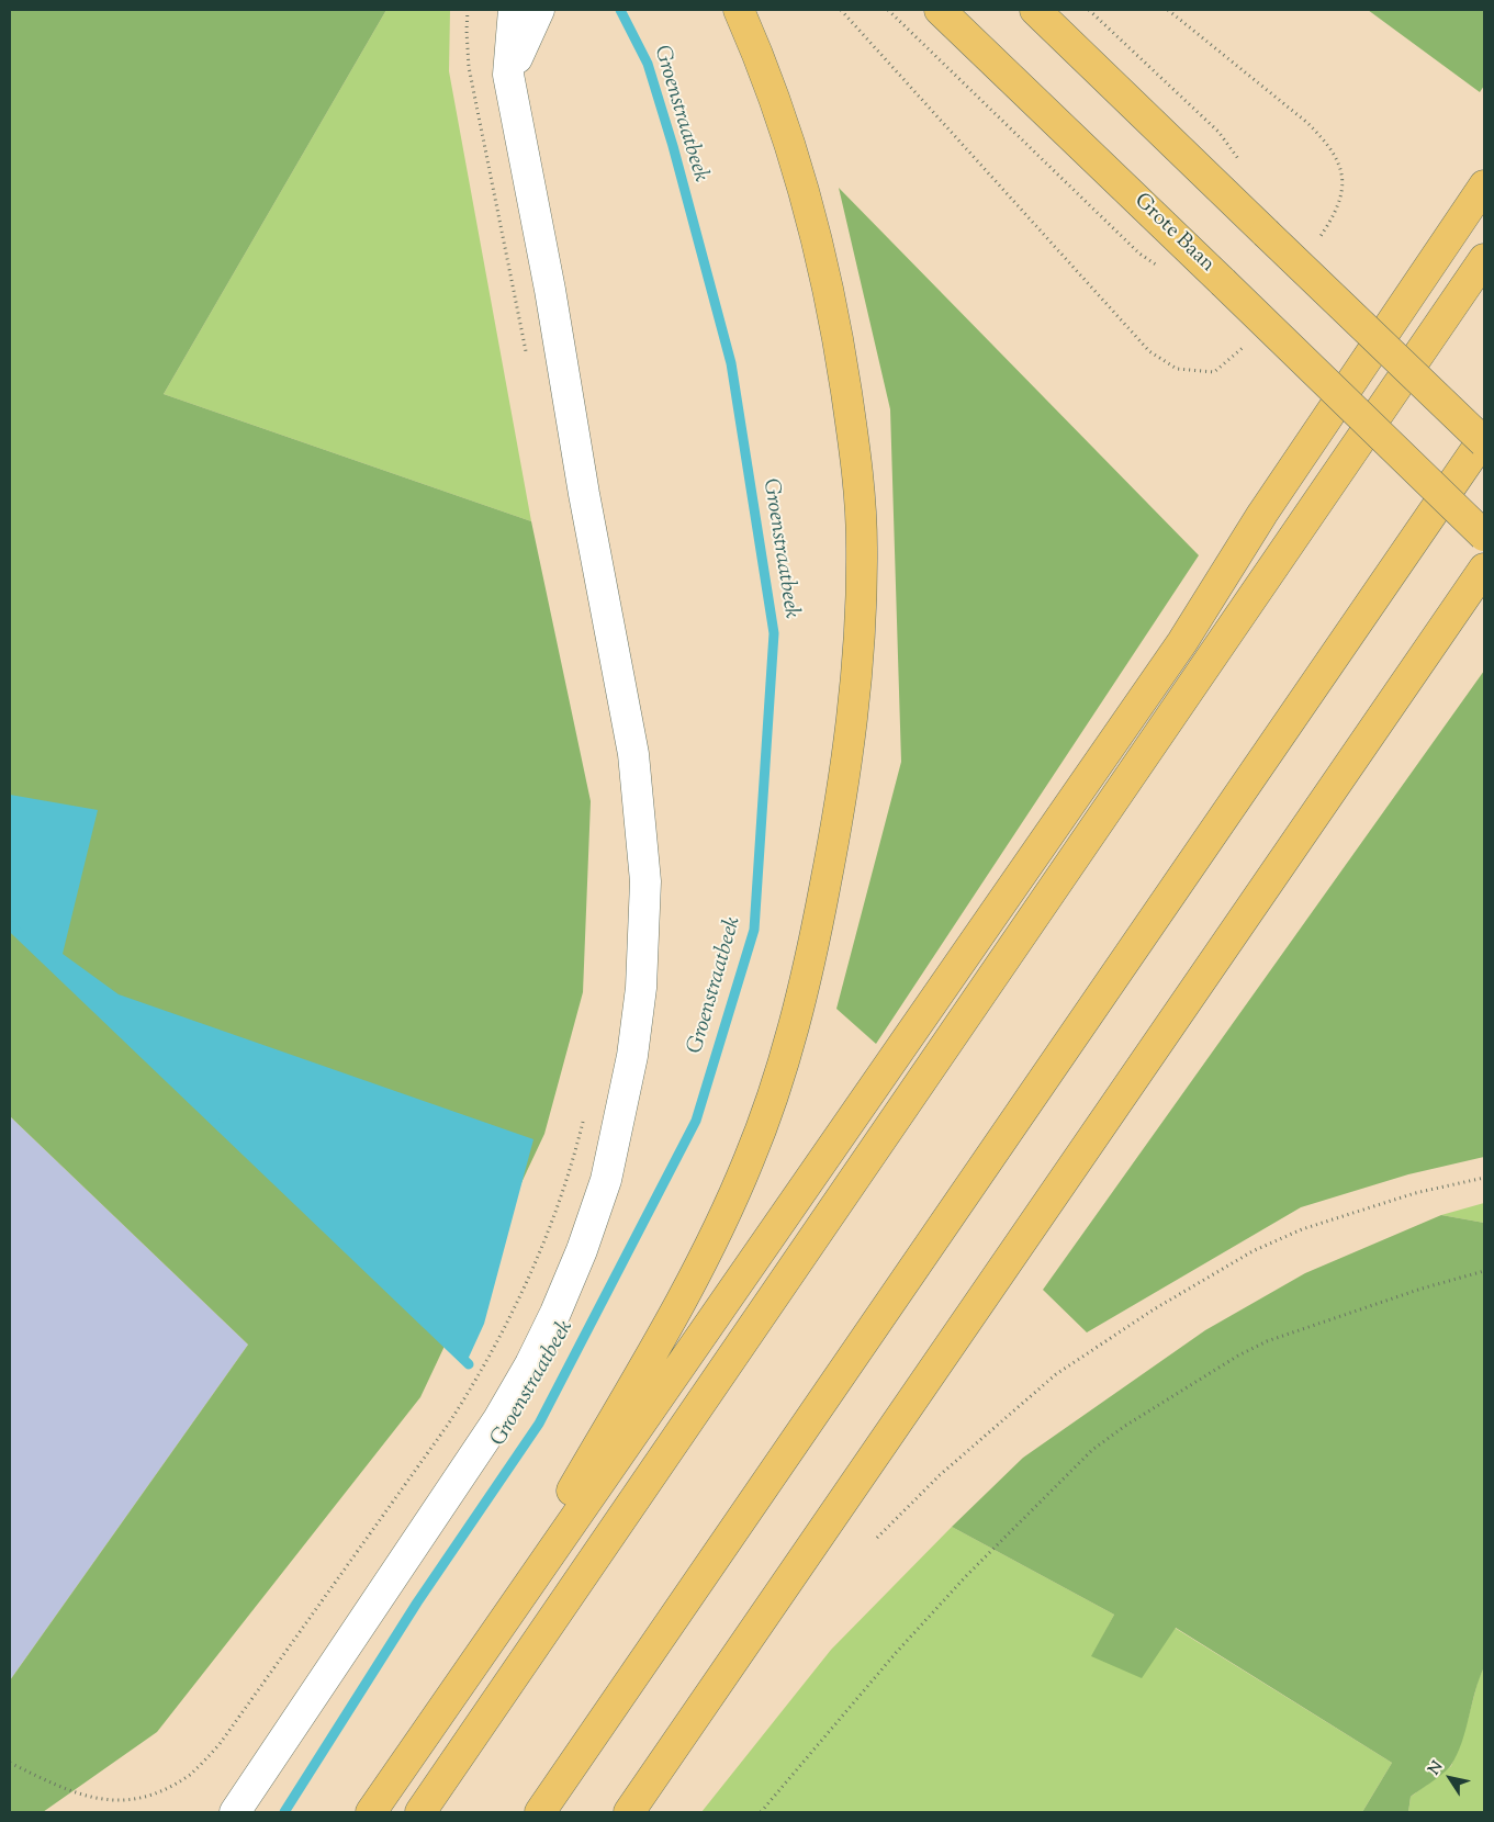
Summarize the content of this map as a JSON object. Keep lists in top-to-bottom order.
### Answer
{
  "streets": {
    "highway": ["Grote Baan"]
  },
  "water": ["Groenstraatbeek"],
  "north": "top left"
}
